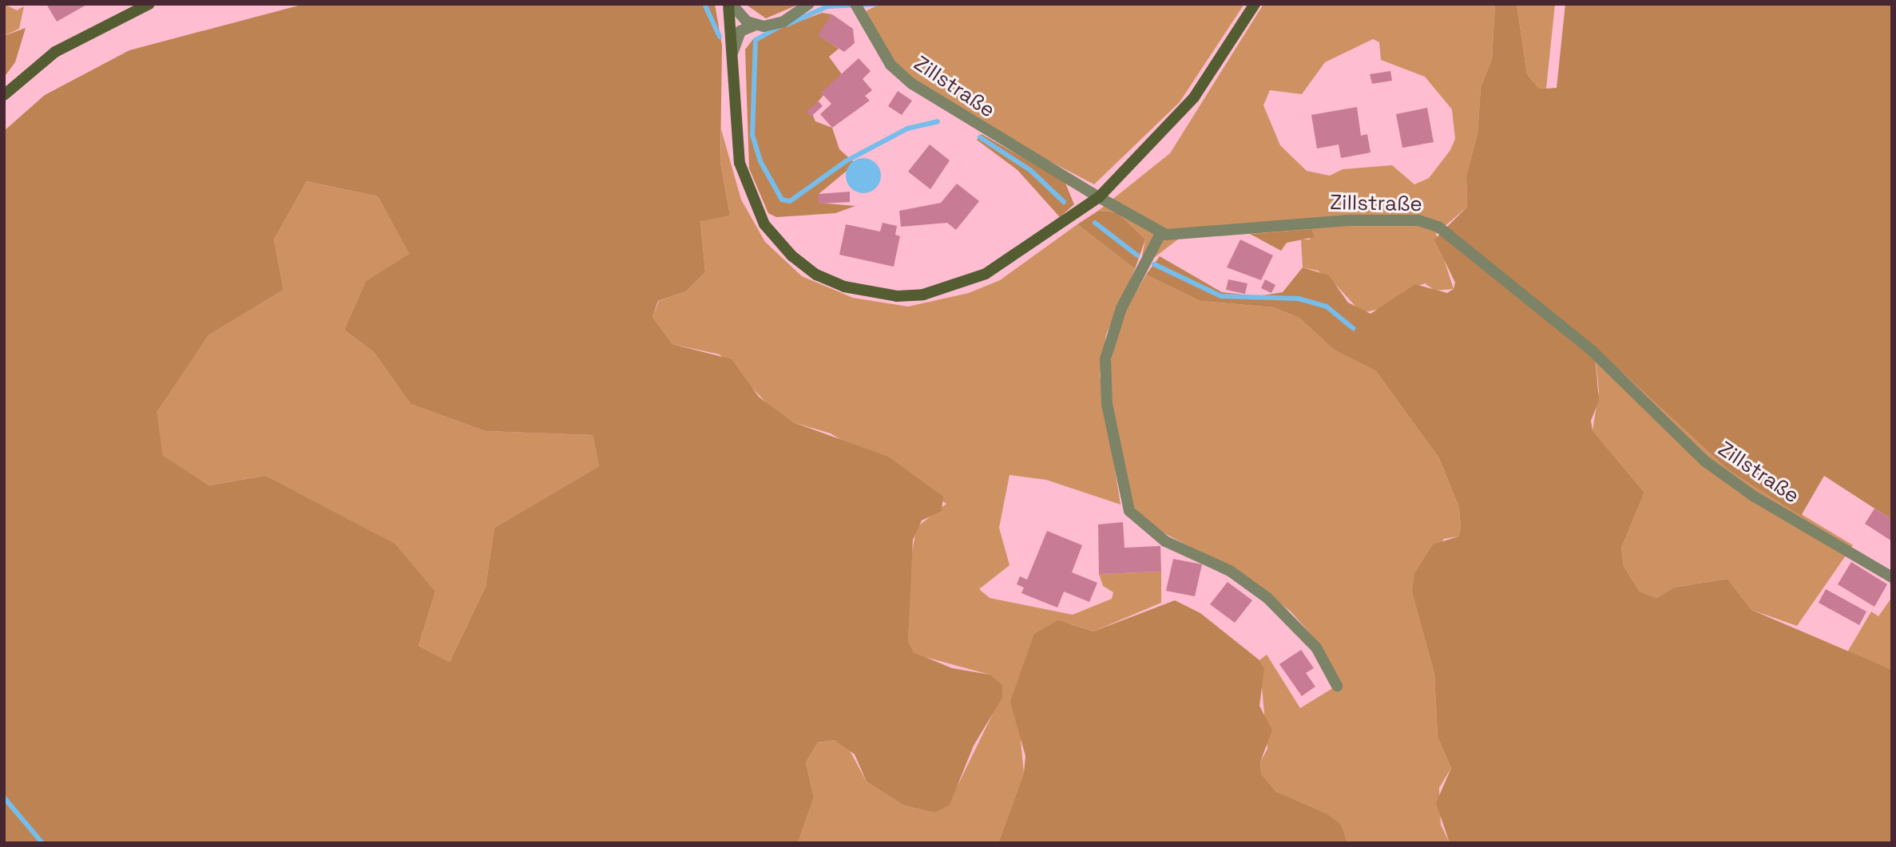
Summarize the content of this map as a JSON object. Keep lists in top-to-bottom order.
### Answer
{
  "streets": {
    "street": ["Zillstraße"]
  }
}
